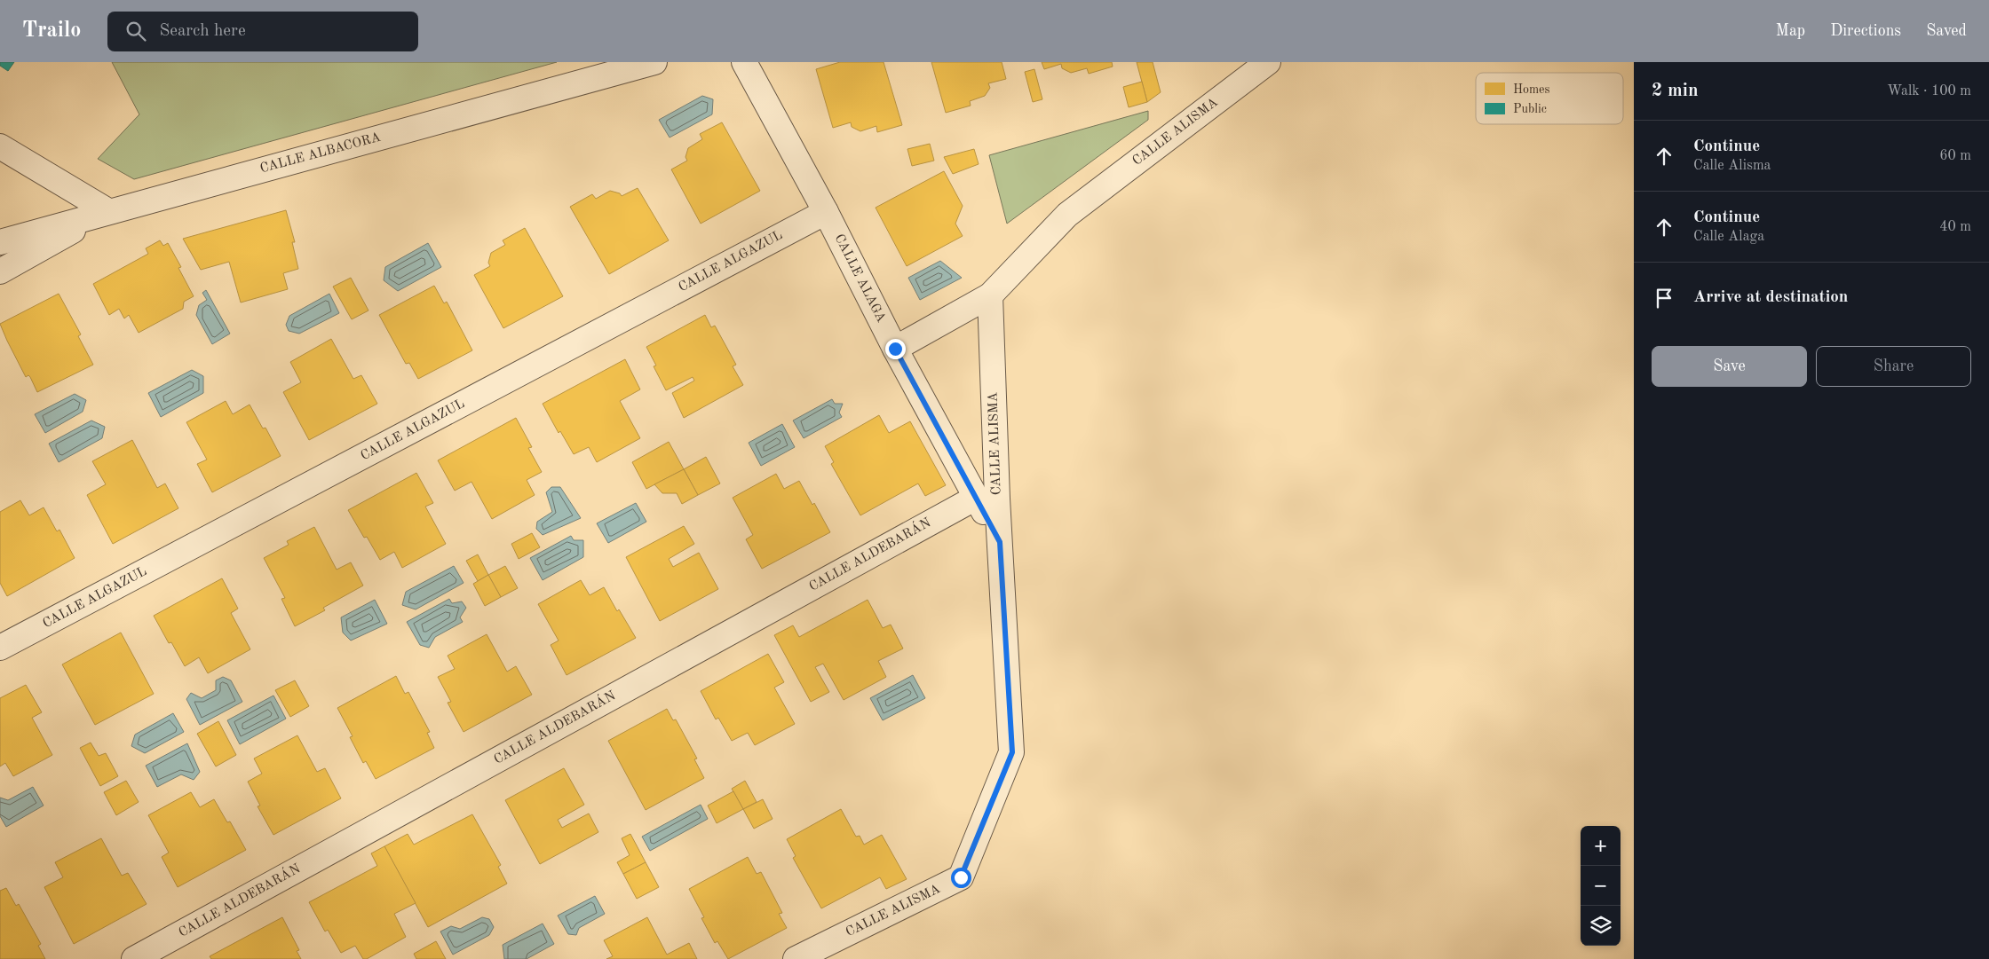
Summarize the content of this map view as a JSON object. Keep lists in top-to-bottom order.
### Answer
{
  "streets": {
    "street": [
      "CALLE ALISMA",
      "CALLE ALBACORA",
      "CALLE ALGAZUL",
      "CALLE ALAGA",
      "CALLE ALDEBARÁN"
    ]
  },
  "crossings": [
    ["CALLE ALISMA", "CALLE ALAGA"],
    ["CALLE ALGAZUL", "CALLE ALAGA"],
    ["CALLE ALAGA", "CALLE ALDEBARÁN"]
  ],
  "legend": ["Homes", "Public"],
  "page": {
    "header": "Trailo",
    "search": "Search here",
    "nav": ["Map", "Directions", "Saved"],
    "heading": ["2 min", "Walk · 100 m"],
    "list": [
      ["Continue", "Calle Alisma", "60 m"],
      ["Continue", "Calle Alaga", "40 m"],
      "Arrive at destination"
    ],
    "buttons": ["Save", "Share"],
    "map_buttons": ["+", "−"]
  }
}
